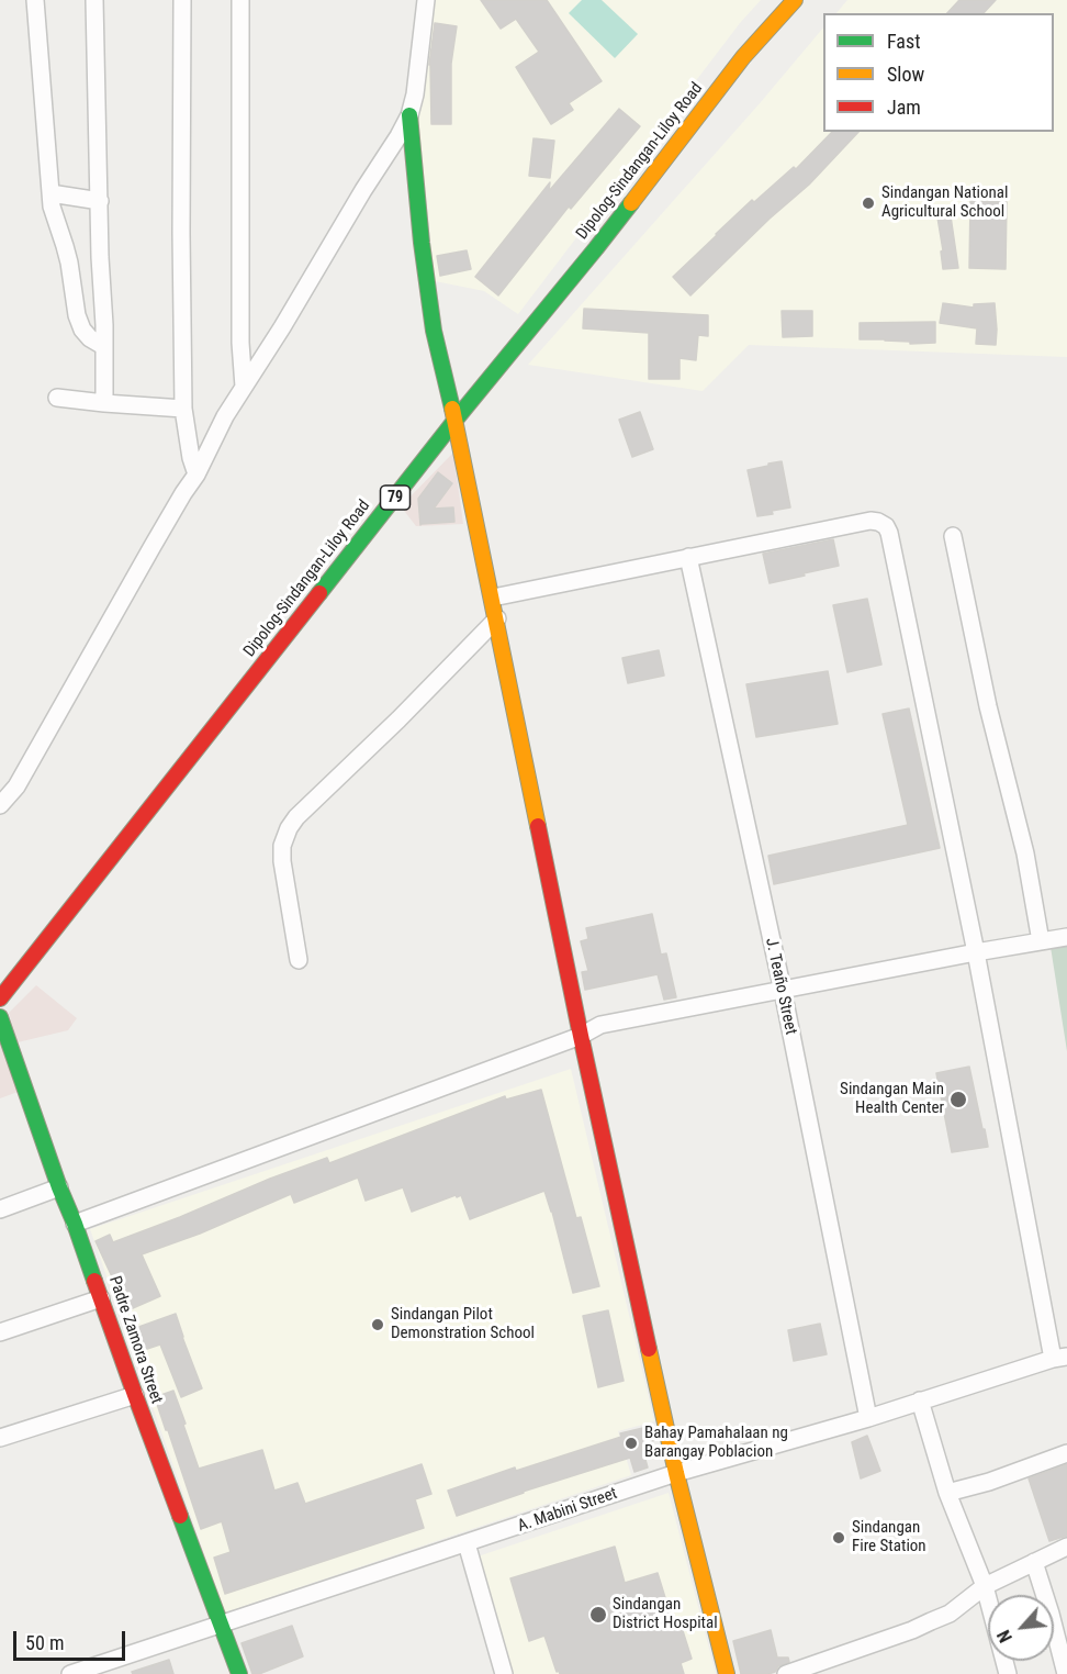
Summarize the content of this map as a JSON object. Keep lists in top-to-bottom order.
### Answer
{
  "streets": {
    "main road": ["Dipolog-Sindangan-Liloy Road", "79", "Padre Zamora Street"],
    "street": ["J. Teaño Street", "A. Mabini Street"]
  },
  "crossings": [
    ["J. Teaño Street", "A. Mabini Street"],
    ["Padre Zamora Street", "A. Mabini Street"]
  ],
  "places": [
    "Sindangan National Agricultural School",
    "Sindangan Main Health Center",
    "Sindangan Pilot Demonstration School",
    "Bahay Pamahalaan ng Barangay Poblacion",
    "Sindangan Fire Station",
    "Sindangan District Hospital"
  ],
  "legend": ["Fast", "Slow", "Jam"],
  "scale_bar": "50 m",
  "north": "bottom left"
}
